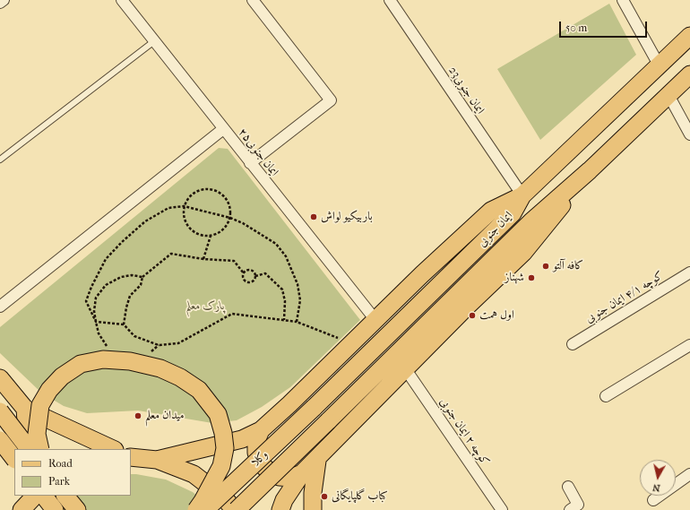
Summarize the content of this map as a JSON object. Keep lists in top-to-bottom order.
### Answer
{
  "streets": {
    "main road": ["ایمان جنوبی", "وکلا"],
    "street": [
      "23ایمان جنوبی",
      "ایمان جنوبی۲۵",
      "کوچه ۴/۱ ایمان جنوبی",
      "کوچه ۲ ایمان جنوبی"
    ]
  },
  "crossings": [
    ["23ایمان جنوبی", "ایمان جنوبی"],
    ["ایمان جنوبی", "وکلا"]
  ],
  "parks": ["پارک معلم"],
  "places": [
    "باربیکیو لواش",
    "کافه آلتو",
    "شهناز",
    "اول همت",
    "میدان معلم",
    "کباب گلپایگانی"
  ],
  "legend": ["Road", "Park"],
  "scale_bar": "50 m",
  "north": "bottom"
}
